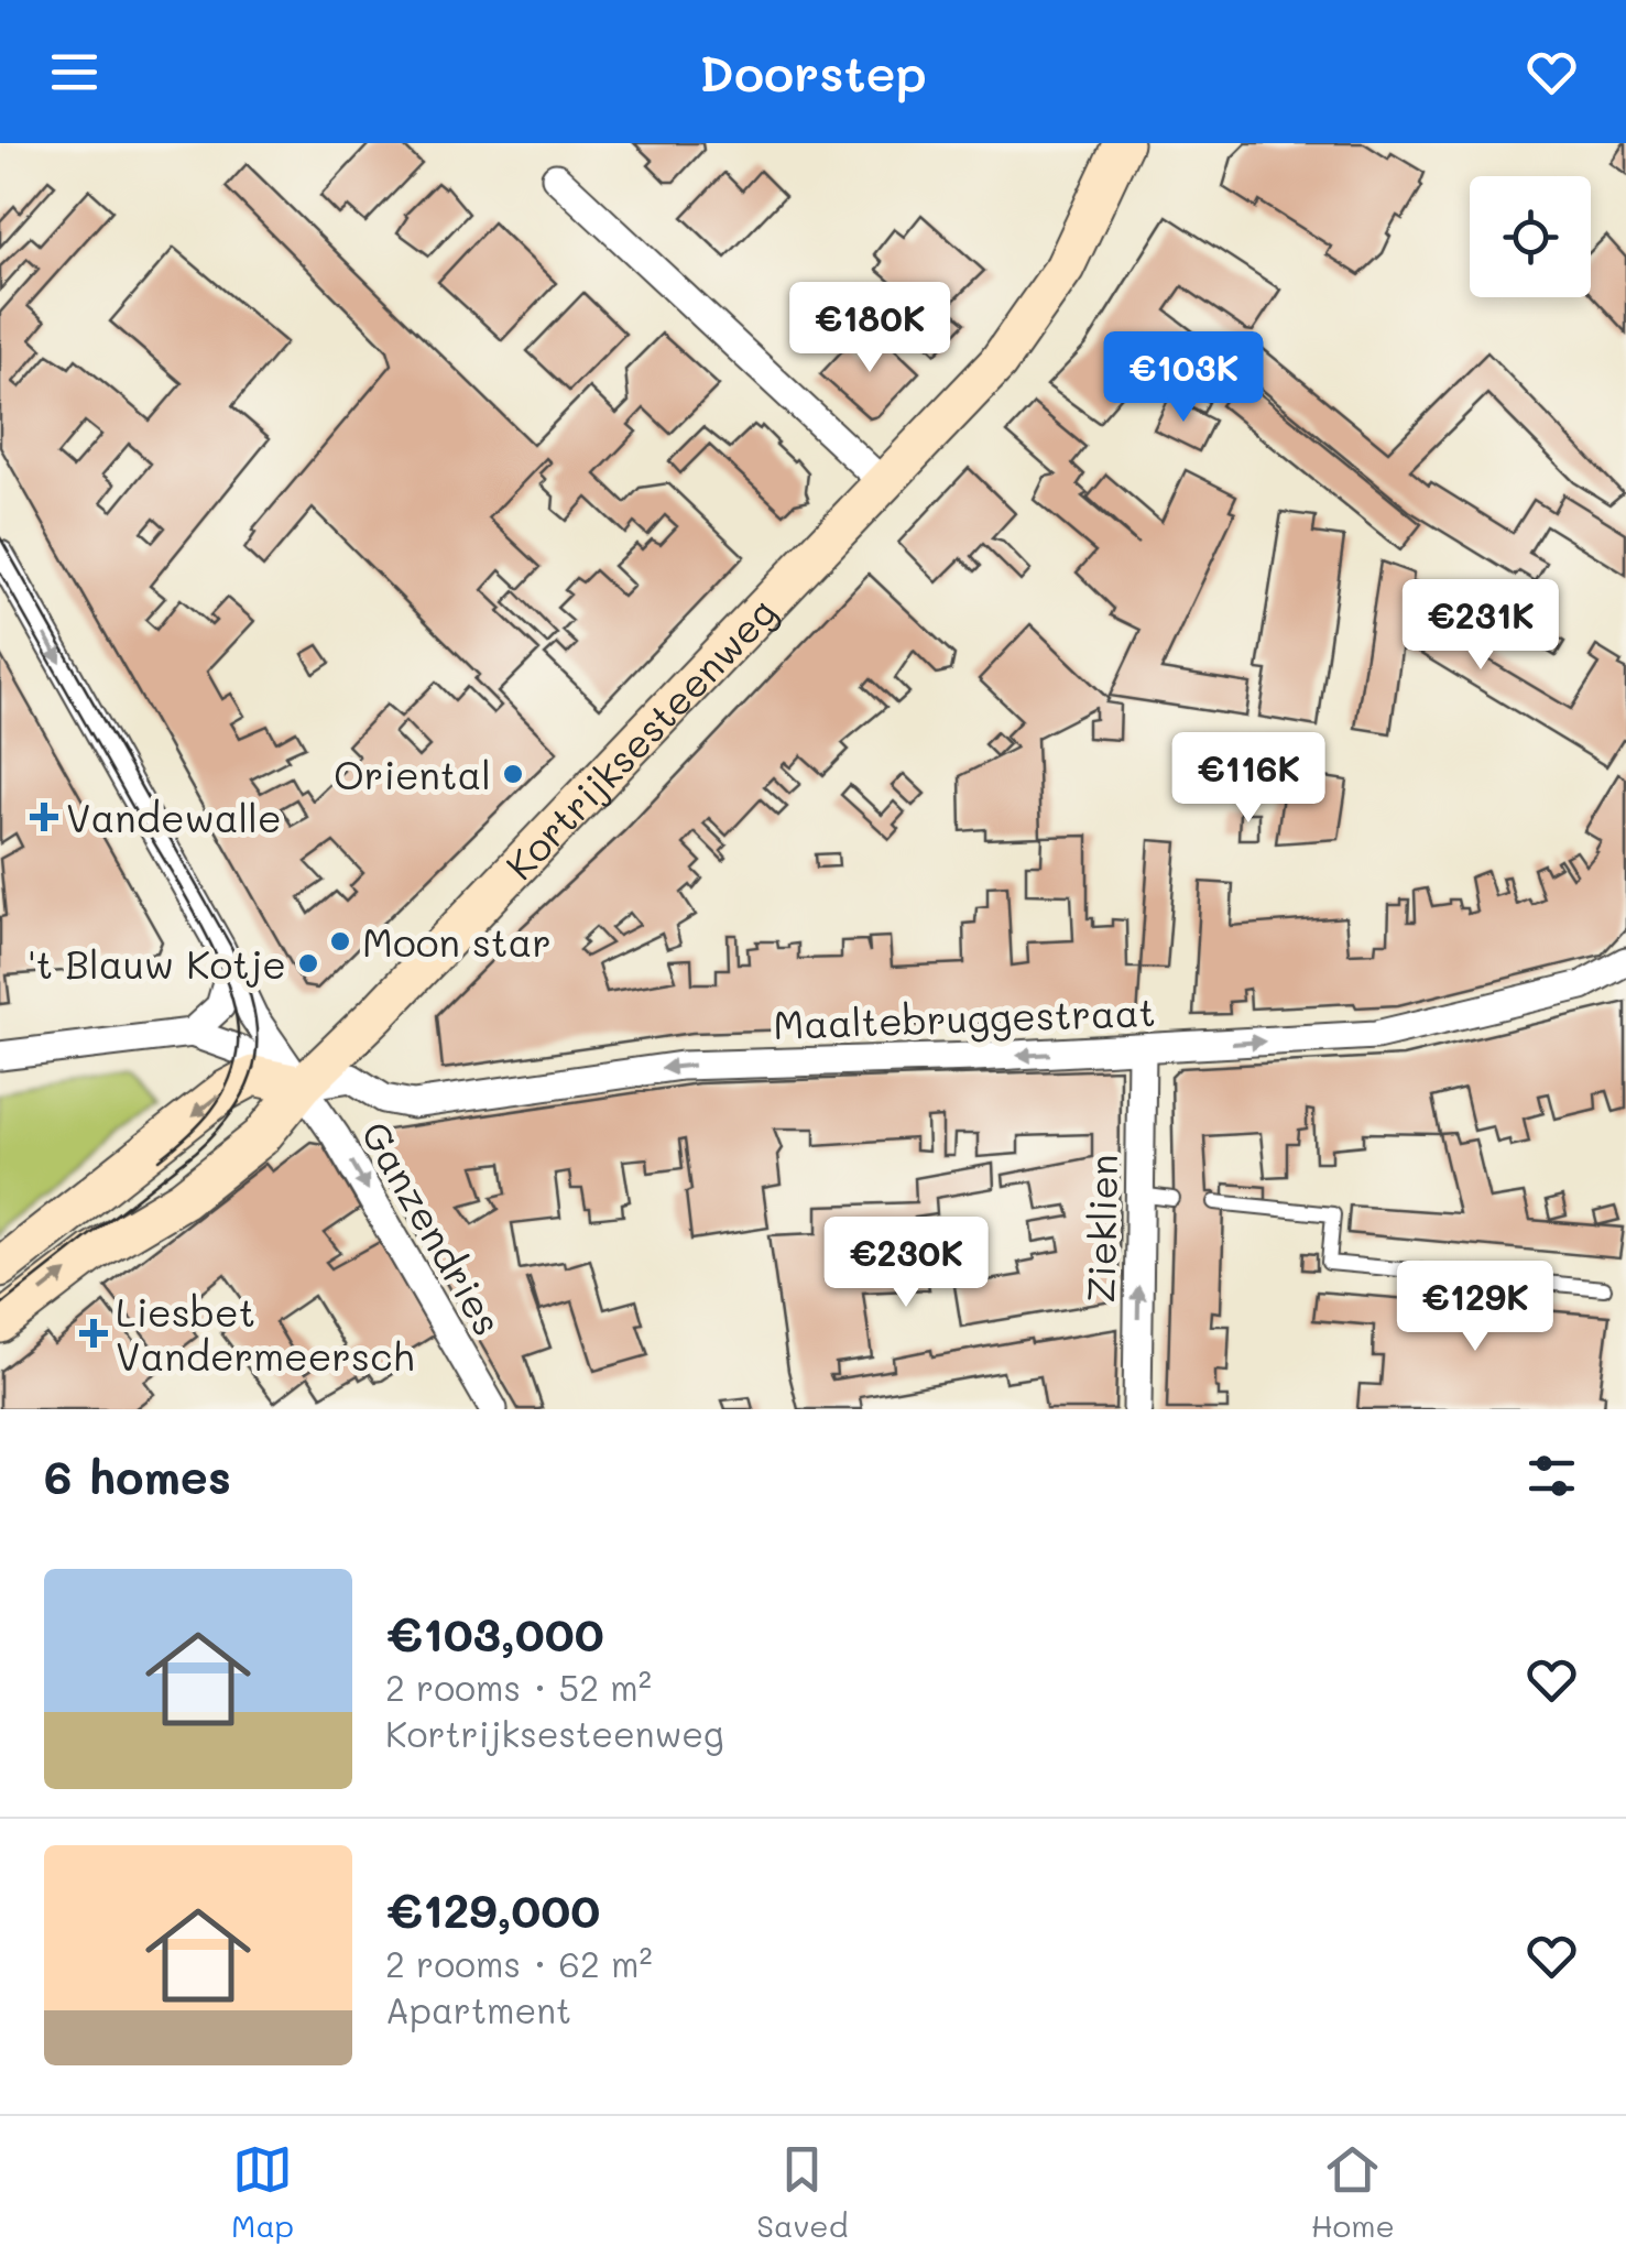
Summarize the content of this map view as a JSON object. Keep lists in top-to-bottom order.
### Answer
{
  "streets": {
    "main road": ["Kortrijksesteenweg"],
    "street": ["Maaltebruggestraat", "Ganzendries", "Zieklien"]
  },
  "crossings": [
    ["Kortrijksesteenweg", "Maaltebruggestraat"],
    ["Kortrijksesteenweg", "Ganzendries"],
    ["Maaltebruggestraat", "Ganzendries"],
    ["Maaltebruggestraat", "Zieklien"]
  ],
  "one_way": ["Ganzendries", "Zieklien"],
  "places": {
    "other": ["Oriental", "Moon star", "'t Blauw Kotje"],
    "health": ["Vandewalle", "Liesbet Vandermeersch"]
  },
  "page": {
    "header": "Doorstep",
    "price": [
      "€180K",
      "€103K",
      "€231K",
      "€116K",
      "€230K",
      "€129K"
    ],
    "heading": "6 homes",
    "list": [
      {
        "name": "€103,000",
        "note": "2 rooms · 52 m² · Kortrijksesteenweg"
      },
      {
        "name": "€129,000",
        "note": "2 rooms · 62 m² · Apartment"
      }
    ],
    "tabs": ["Map", "Saved", "Home"]
  }
}
